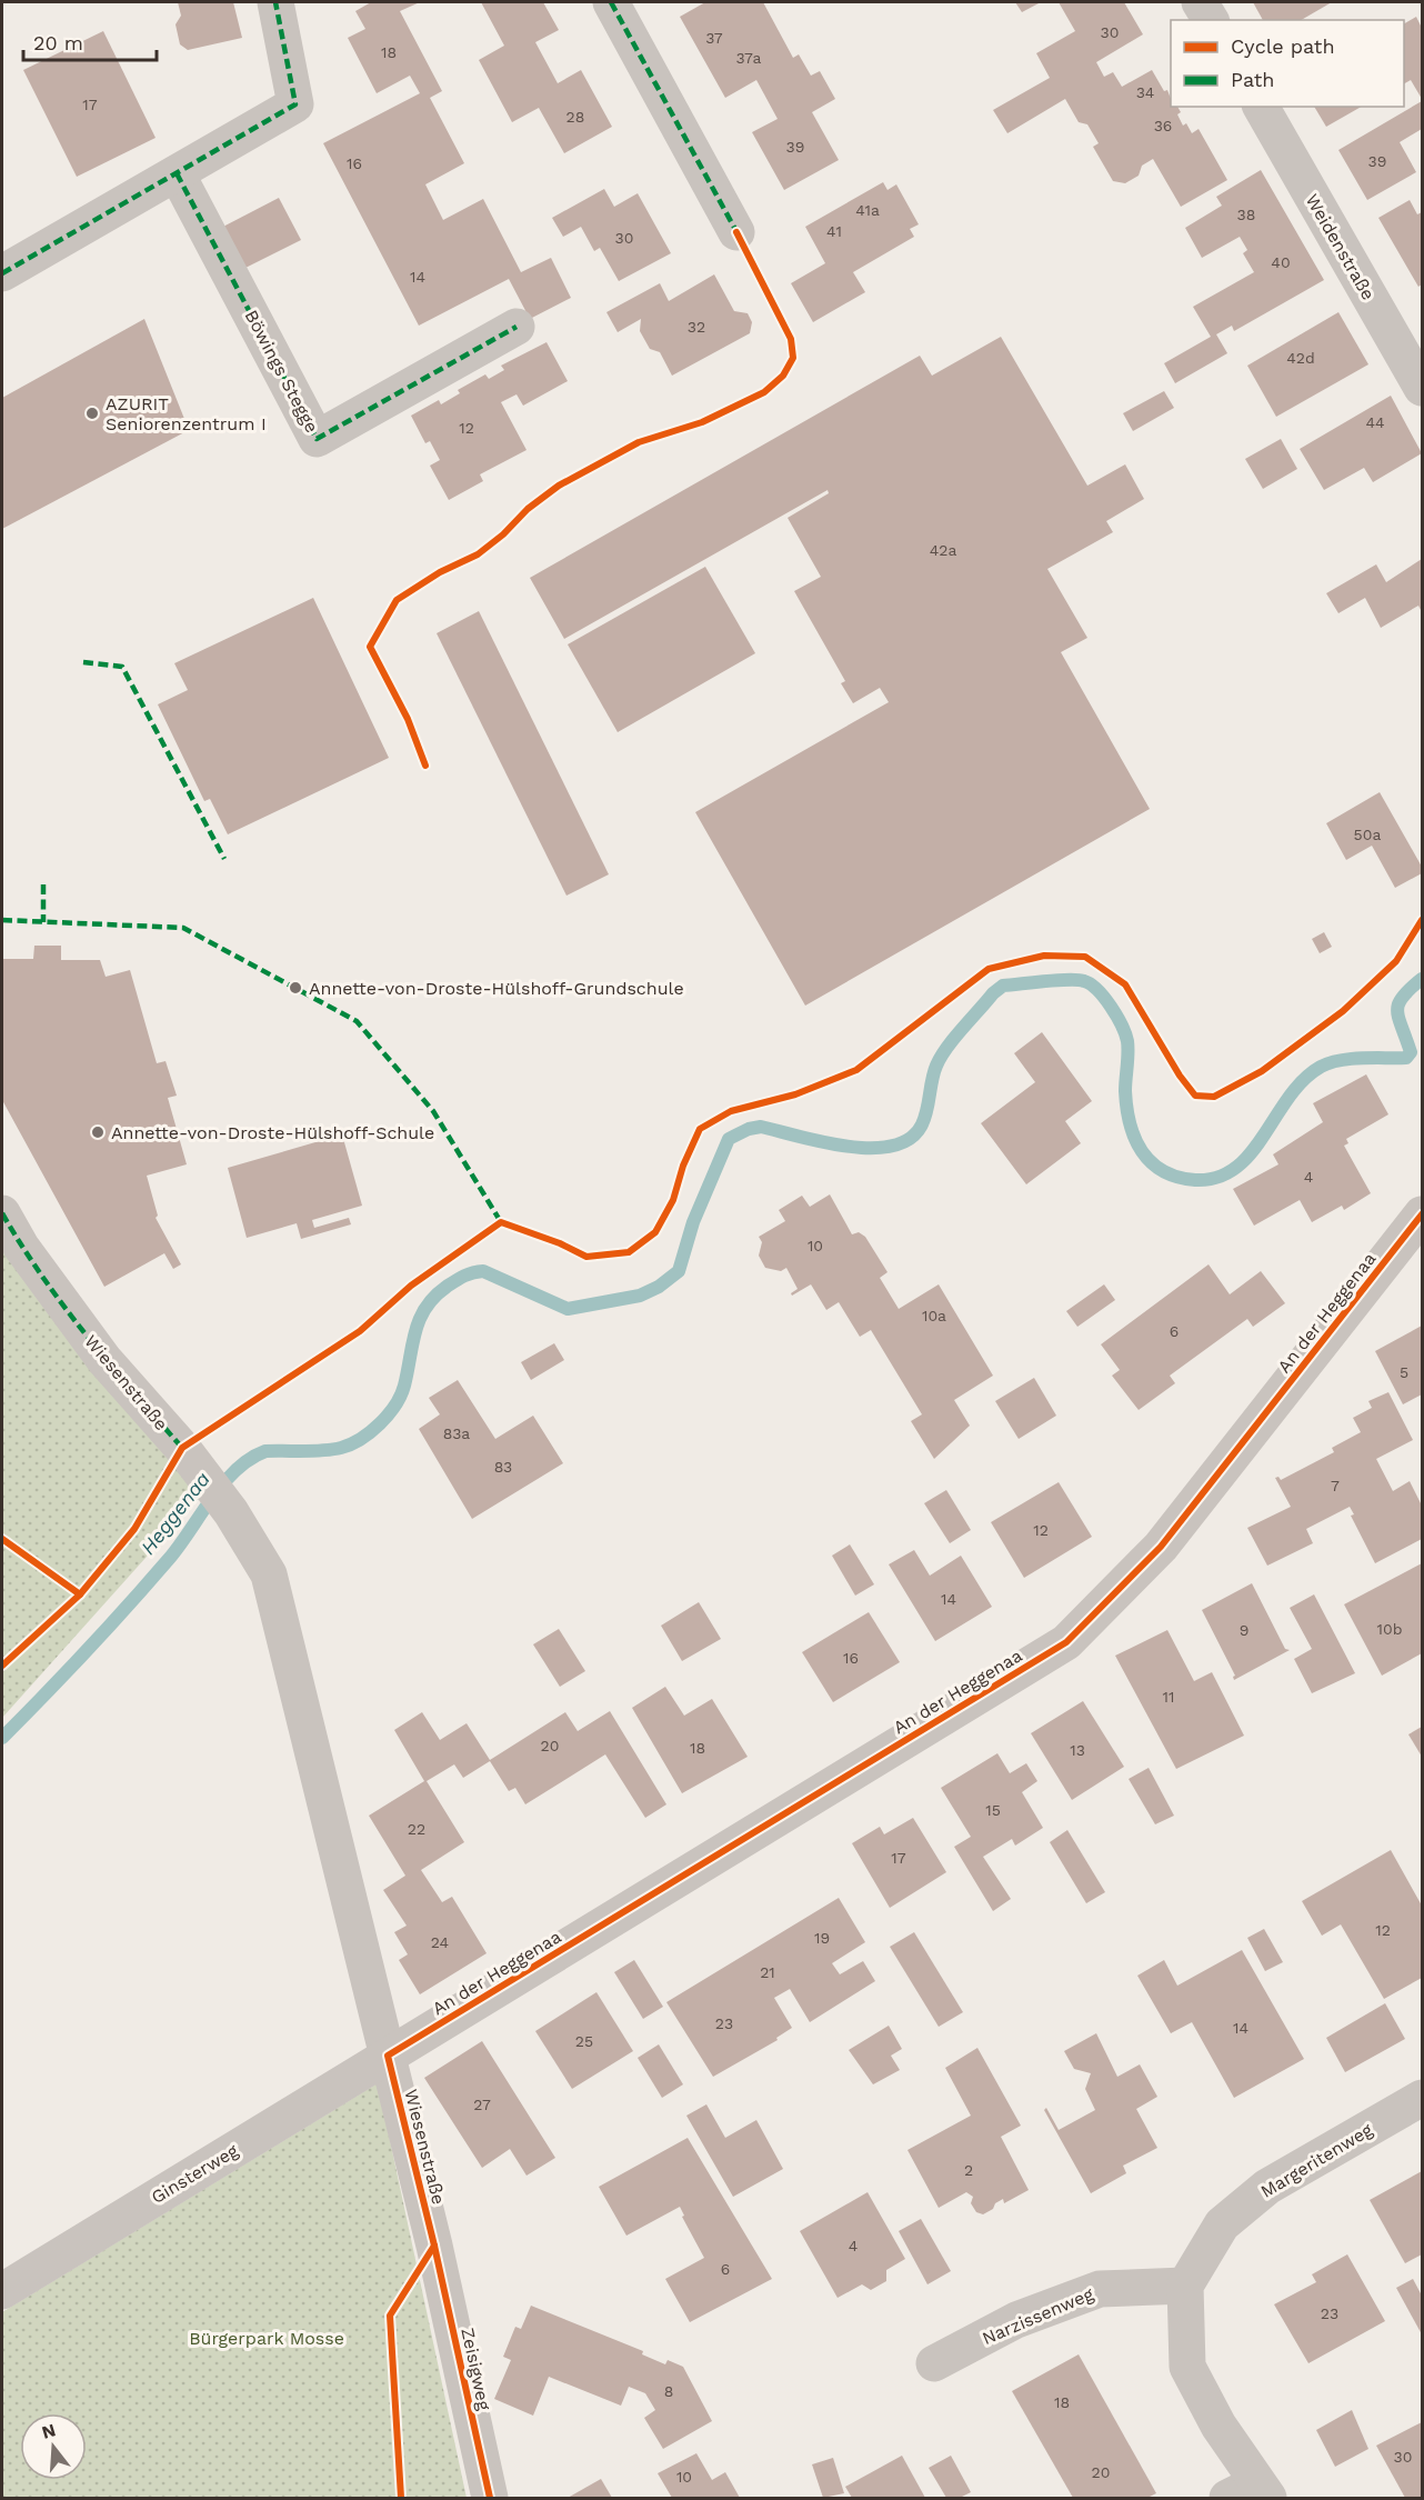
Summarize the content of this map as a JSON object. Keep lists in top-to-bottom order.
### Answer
{
  "streets": {
    "street": [
      "Weidenstraße",
      "Böwings Stegge",
      "An der Heggenaa",
      "Wiesenstraße",
      "Margeritenweg",
      "Ginsterweg",
      "Narzissenweg",
      "Zeisigweg"
    ]
  },
  "crossings": [
    ["An der Heggenaa", "Wiesenstraße"],
    ["An der Heggenaa", "Ginsterweg"],
    ["Wiesenstraße", "Ginsterweg"],
    ["Wiesenstraße", "Zeisigweg"],
    ["Margeritenweg", "Narzissenweg"]
  ],
  "water": ["Heggenaa"],
  "parks": ["Bürgerpark Mosse"],
  "places": ["AZURIT Seniorenzentrum I", "Annette-von-Droste-Hülshoff-Grundschule", "Annette-von-Droste-Hülshoff-Schule"],
  "house_numbers": [
    "30",
    "37",
    "18",
    "37a",
    "34",
    "17",
    "28",
    "36",
    "39",
    "39",
    "16",
    "41a",
    "38",
    "41",
    "30",
    "40",
    "14",
    "32",
    "42d",
    "44",
    "12",
    "42a",
    "50a",
    "4",
    "10",
    "10a",
    "6",
    "5",
    "83a",
    "83",
    "7",
    "12",
    "14",
    "10b",
    "9",
    "16",
    "11",
    "20",
    "18",
    "13",
    "15",
    "22",
    "17",
    "12",
    "19",
    "24",
    "21",
    "23",
    "14",
    "25",
    "27",
    "2",
    "4",
    "6",
    "23",
    "8",
    "18",
    "30",
    "20",
    "10"
  ],
  "legend": ["Cycle path", "Path"],
  "scale_bar": "20 m",
  "north": "top"
}
